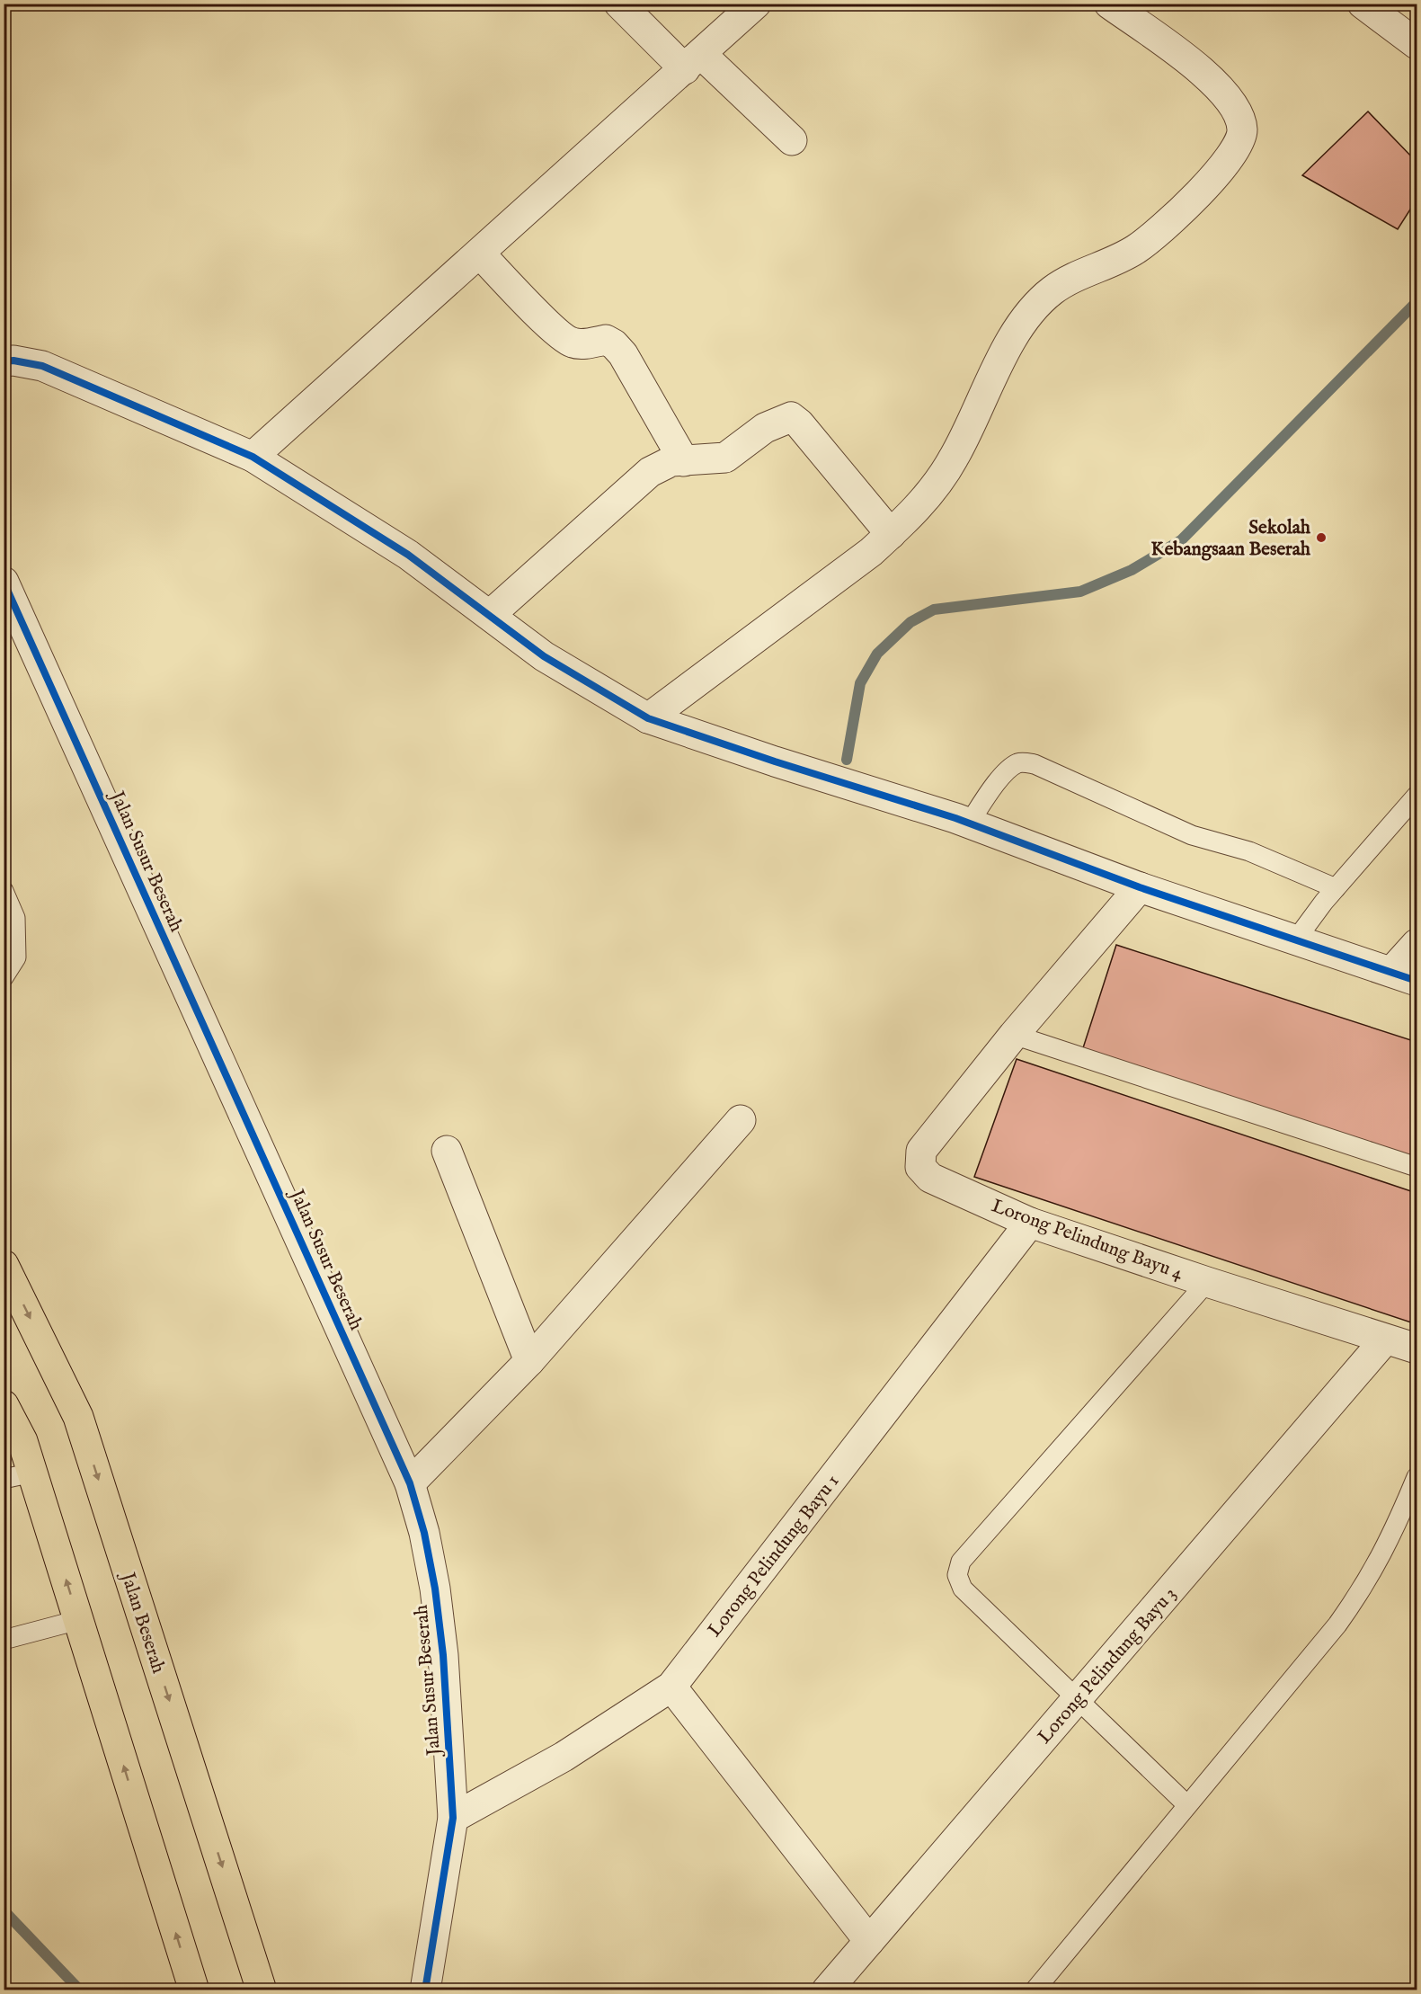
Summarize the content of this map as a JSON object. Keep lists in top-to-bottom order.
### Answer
{
  "streets": {
    "highway": ["Jalan Beserah"],
    "street": [
      "Jalan Susur Beserah",
      "Lorong Pelindung Bayu 4",
      "Lorong Pelindung Bayu 1",
      "Lorong Pelindung Bayu 3"
    ]
  },
  "crossings": [
    ["Jalan Susur Beserah", "Lorong Pelindung Bayu 1"],
    ["Lorong Pelindung Bayu 4", "Lorong Pelindung Bayu 1"],
    ["Lorong Pelindung Bayu 4", "Lorong Pelindung Bayu 3"]
  ],
  "places": ["Sekolah Kebangsaan Beserah"]
}
